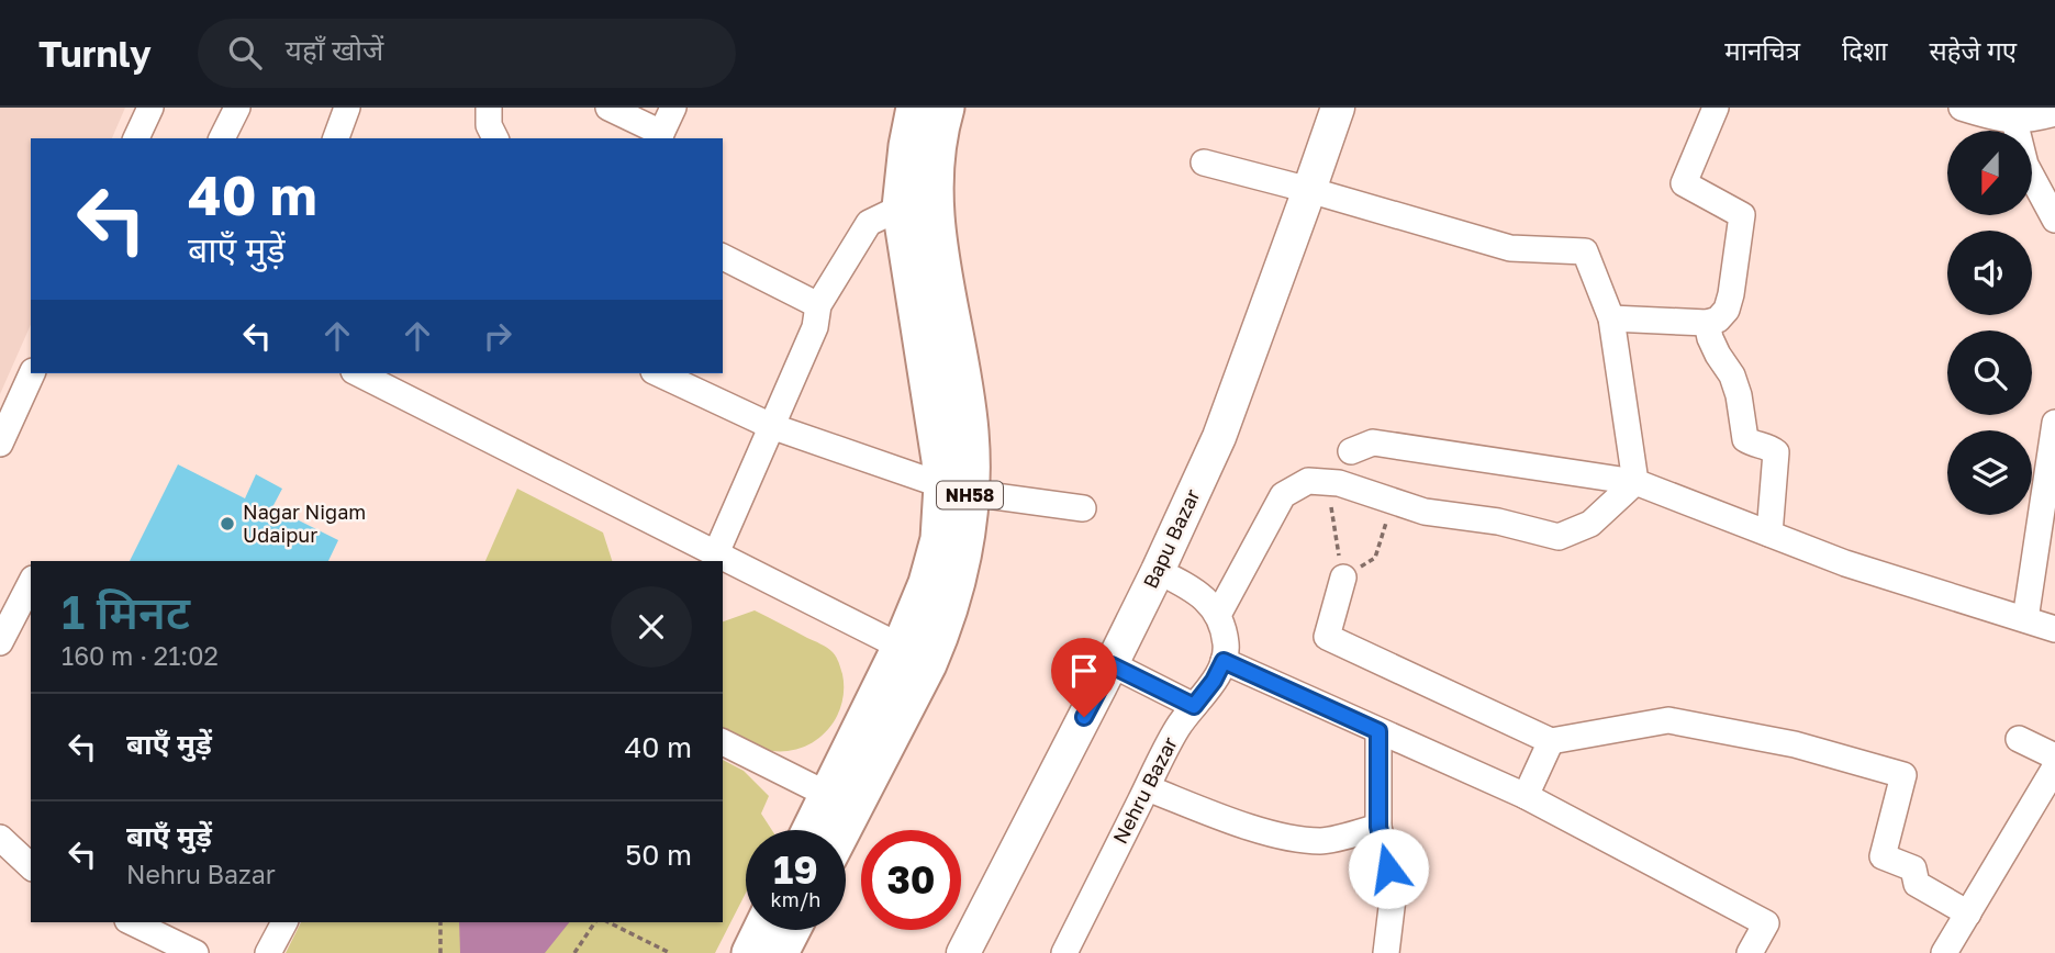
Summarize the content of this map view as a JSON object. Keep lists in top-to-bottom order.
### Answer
{
  "streets": {
    "highway": ["NH58"],
    "main road": ["Bapu Bazar"],
    "street": ["Nehru Bazar"]
  },
  "places": ["Nagar Nigam Udaipur"],
  "north": "bottom",
  "page": {
    "header": "Turnly",
    "search": "यहाँ खोजें",
    "nav": ["मानचित्र", "दिशा", "सहेजे गए"],
    "turn": ["40 m", "बाएँ मुड़ें"],
    "heading": ["1 मिनट", "160 m · 21:02"],
    "list": [
      {
        "name": "बाएँ मुड़ें",
        "value": "40 m"
      },
      {
        "name": "बाएँ मुड़ें",
        "note": "Nehru Bazar",
        "value": "50 m"
      }
    ],
    "speed": "19 km/h",
    "limit": "30"
  }
}
